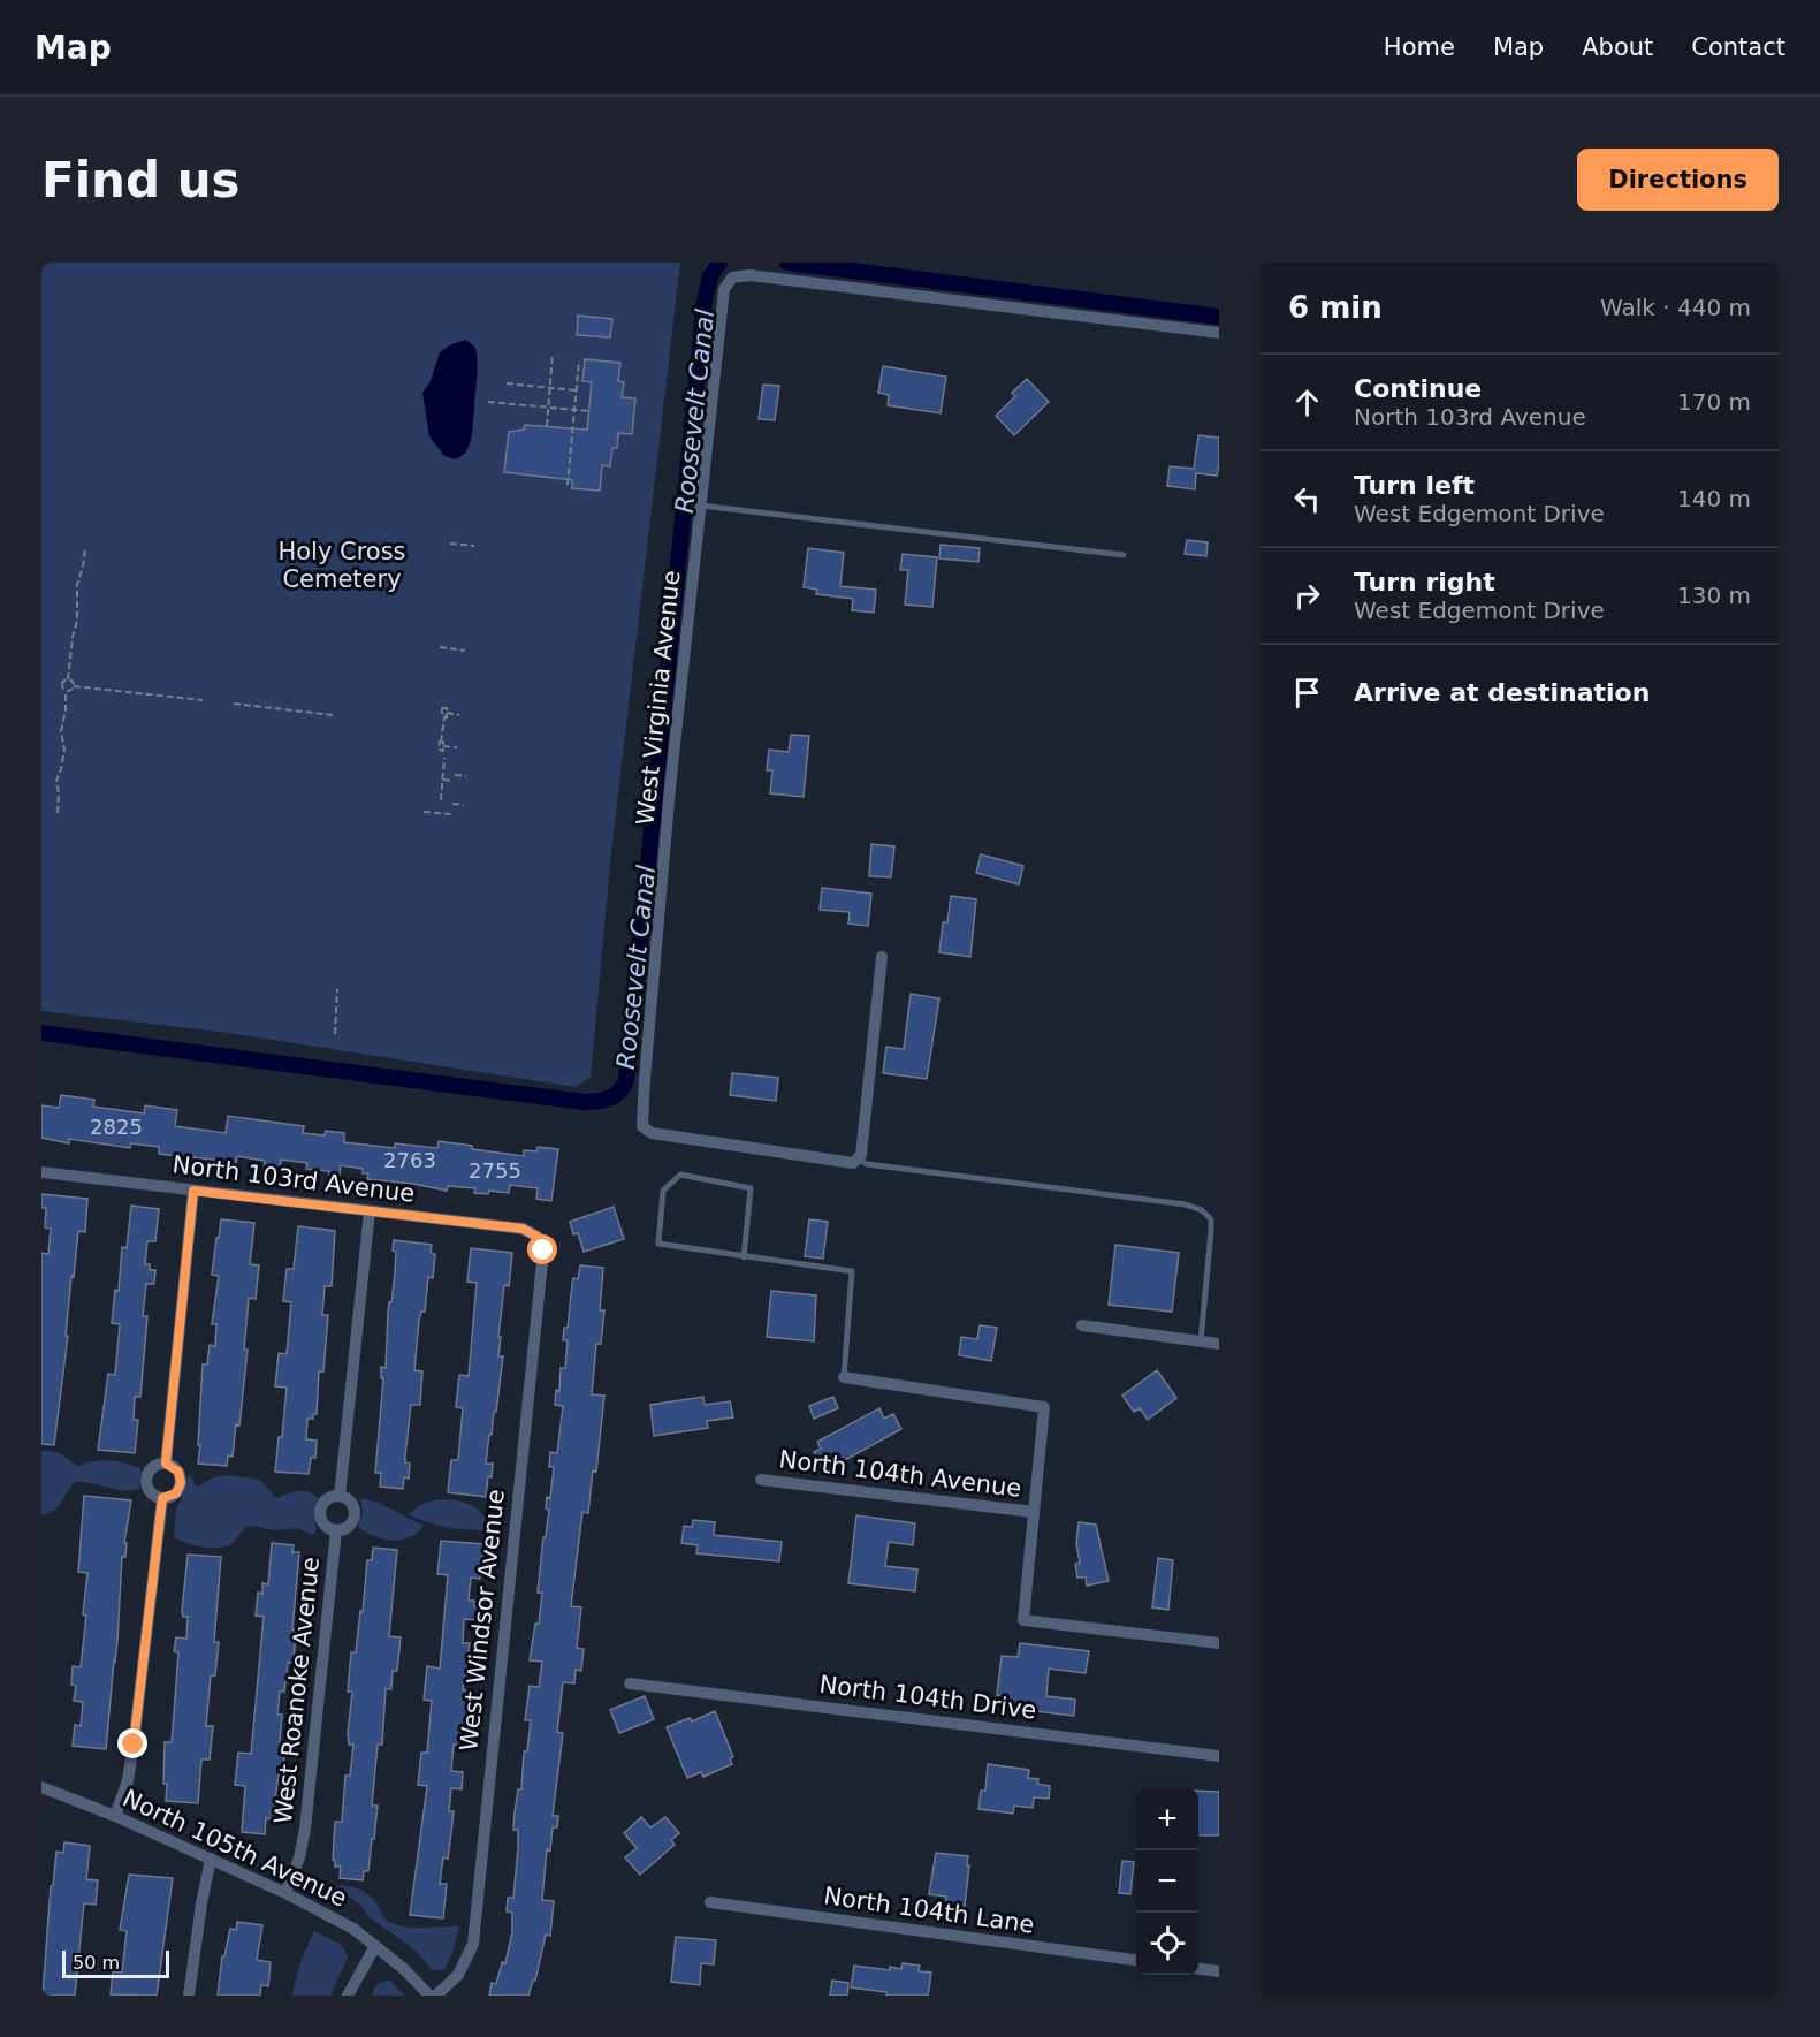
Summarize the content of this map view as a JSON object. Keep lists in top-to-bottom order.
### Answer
{
  "streets": {
    "street": [
      "West Virginia Avenue",
      "North 103rd Avenue",
      "North 104th Avenue",
      "West Windsor Avenue",
      "West Roanoke Avenue",
      "North 104th Drive",
      "North 105th Avenue",
      "North 104th Lane"
    ]
  },
  "crossings": [
    ["North 103rd Avenue", "West Windsor Avenue"],
    ["West Roanoke Avenue", "North 105th Avenue"]
  ],
  "water": ["Roosevelt Canal"],
  "parks": ["Holy Cross Cemetery"],
  "house_numbers": ["2825", "2763", "2755"],
  "scale_bar": "50 m",
  "page": {
    "header": "Map",
    "nav": [
      "Home",
      "Map",
      "About",
      "Contact"
    ],
    "buttons": "Directions",
    "title": "Find us",
    "heading": ["6 min", "Walk · 440 m"],
    "list": [
      ["Continue", "North 103rd Avenue", "170 m"],
      ["Turn left", "West Edgemont Drive", "140 m"],
      ["Turn right", "West Edgemont Drive", "130 m"],
      "Arrive at destination"
    ],
    "map_buttons": ["+", "−"],
    "scale": "50 m"
  }
}
